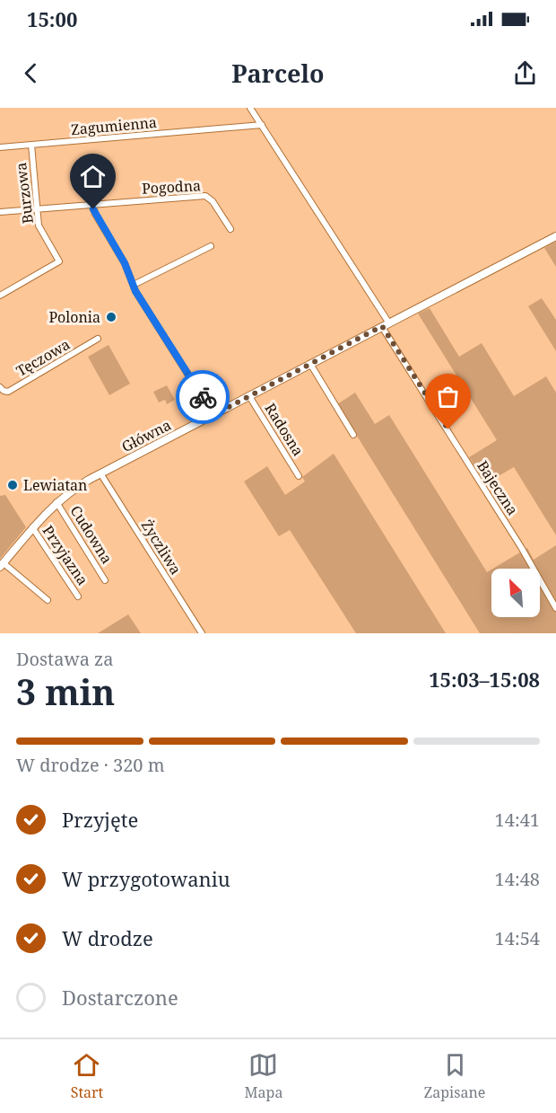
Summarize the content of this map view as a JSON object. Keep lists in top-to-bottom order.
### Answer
{
  "streets": {
    "street": [
      "Zagumienna",
      "Pogodna",
      "Burzowa",
      "Tęczowa",
      "Radosna",
      "Główna",
      "Bajeczna",
      "Cudowna",
      "Życzliwa",
      "Przyjazna"
    ]
  },
  "crossings": [
    ["Zagumienna", "Burzowa"],
    ["Zagumienna", "Bajeczna"],
    ["Pogodna", "Burzowa"],
    ["Radosna", "Główna"],
    ["Główna", "Bajeczna"],
    ["Główna", "Cudowna"],
    ["Główna", "Życzliwa"],
    ["Główna", "Przyjazna"]
  ],
  "places": ["Polonia", "Lewiatan"],
  "north": "top left",
  "page": {
    "status": "15:00",
    "header": "Parcelo",
    "heading": ["3 min", "Dostawa za", "15:03–15:08"],
    "bar": "W drodze · 320 m",
    "list": [
      ["Przyjęte", "14:41"],
      ["W przygotowaniu", "14:48"],
      ["W drodze", "14:54"],
      "Dostarczone"
    ],
    "tabs": ["Start", "Mapa", "Zapisane"]
  }
}
